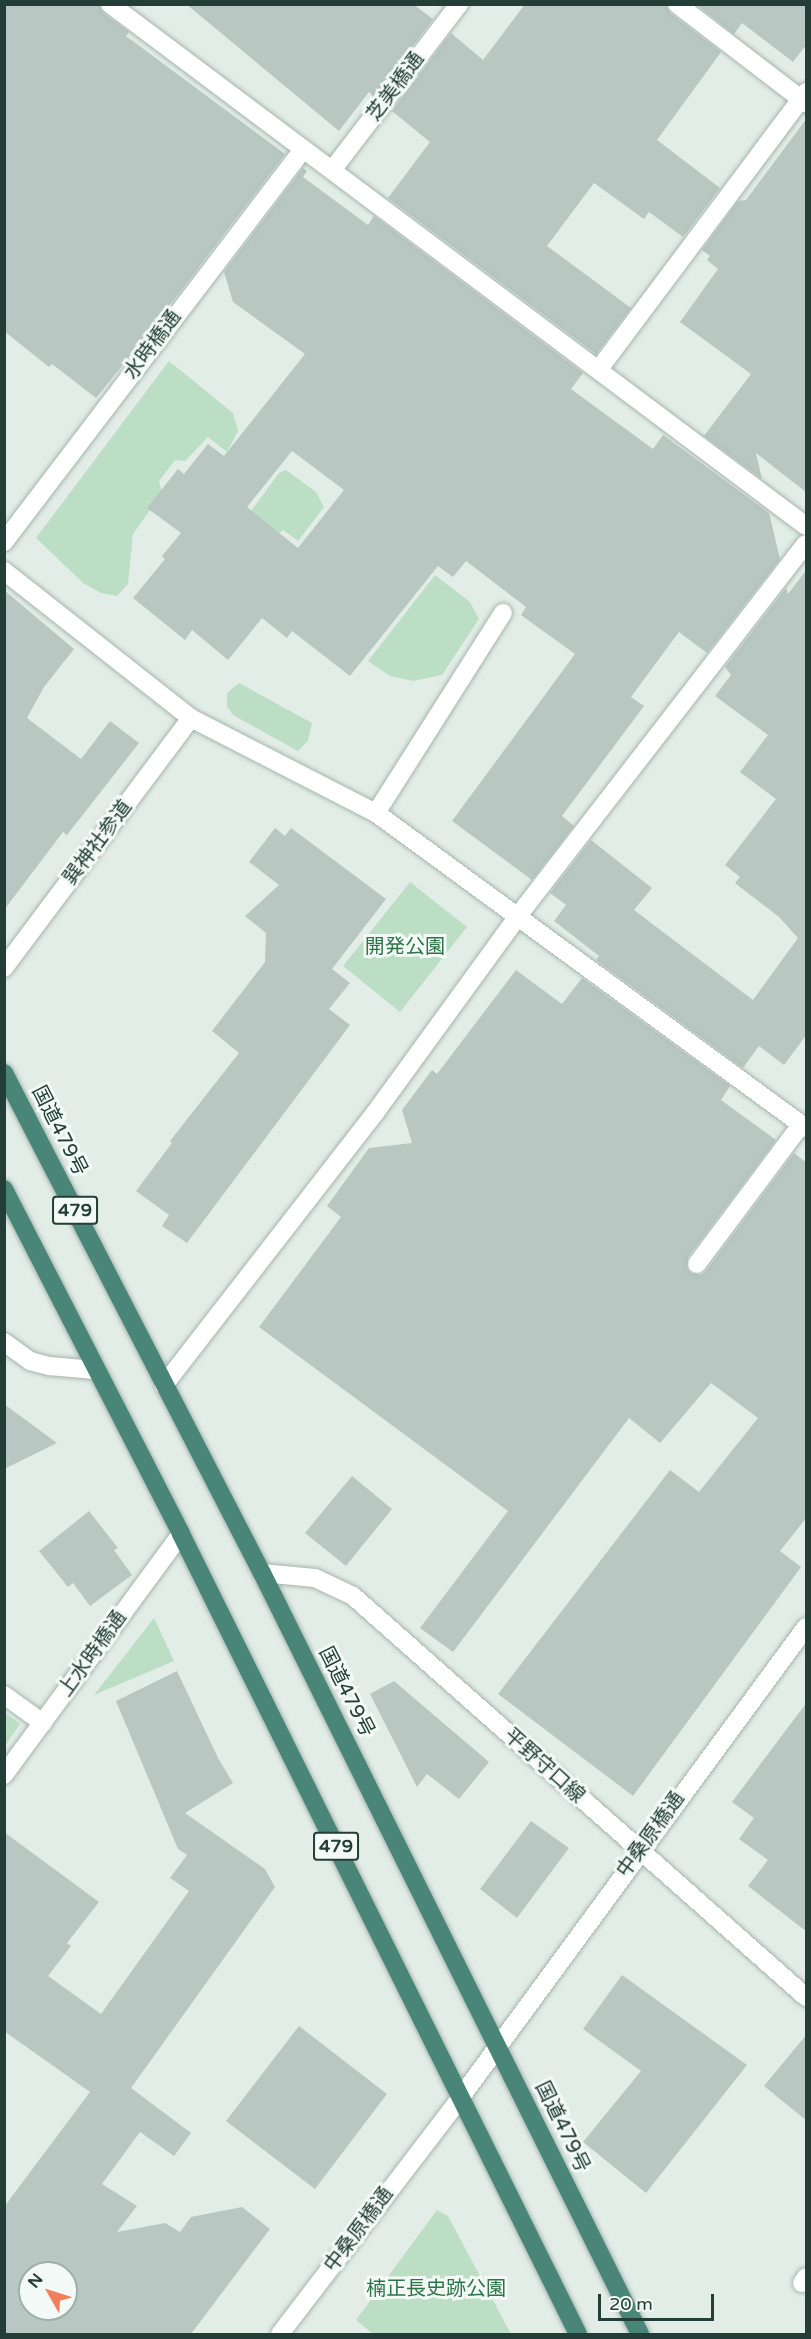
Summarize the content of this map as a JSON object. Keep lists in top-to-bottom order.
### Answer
{
  "streets": {
    "highway": ["国道479号", "479"],
    "street": [
      "芝美橋通",
      "水時橋通",
      "巽神社参道",
      "上水時橋通",
      "平野守口線",
      "中桑原橋通"
    ]
  },
  "crossings": [
    ["国道479号", "平野守口線"],
    ["国道479号", "中桑原橋通"],
    ["479", "上水時橋通"],
    ["479", "中桑原橋通"],
    ["平野守口線", "中桑原橋通"]
  ],
  "parks": ["開発公園", "楠正長史跡公園"],
  "scale_bar": "20 m",
  "north": "top left"
}
